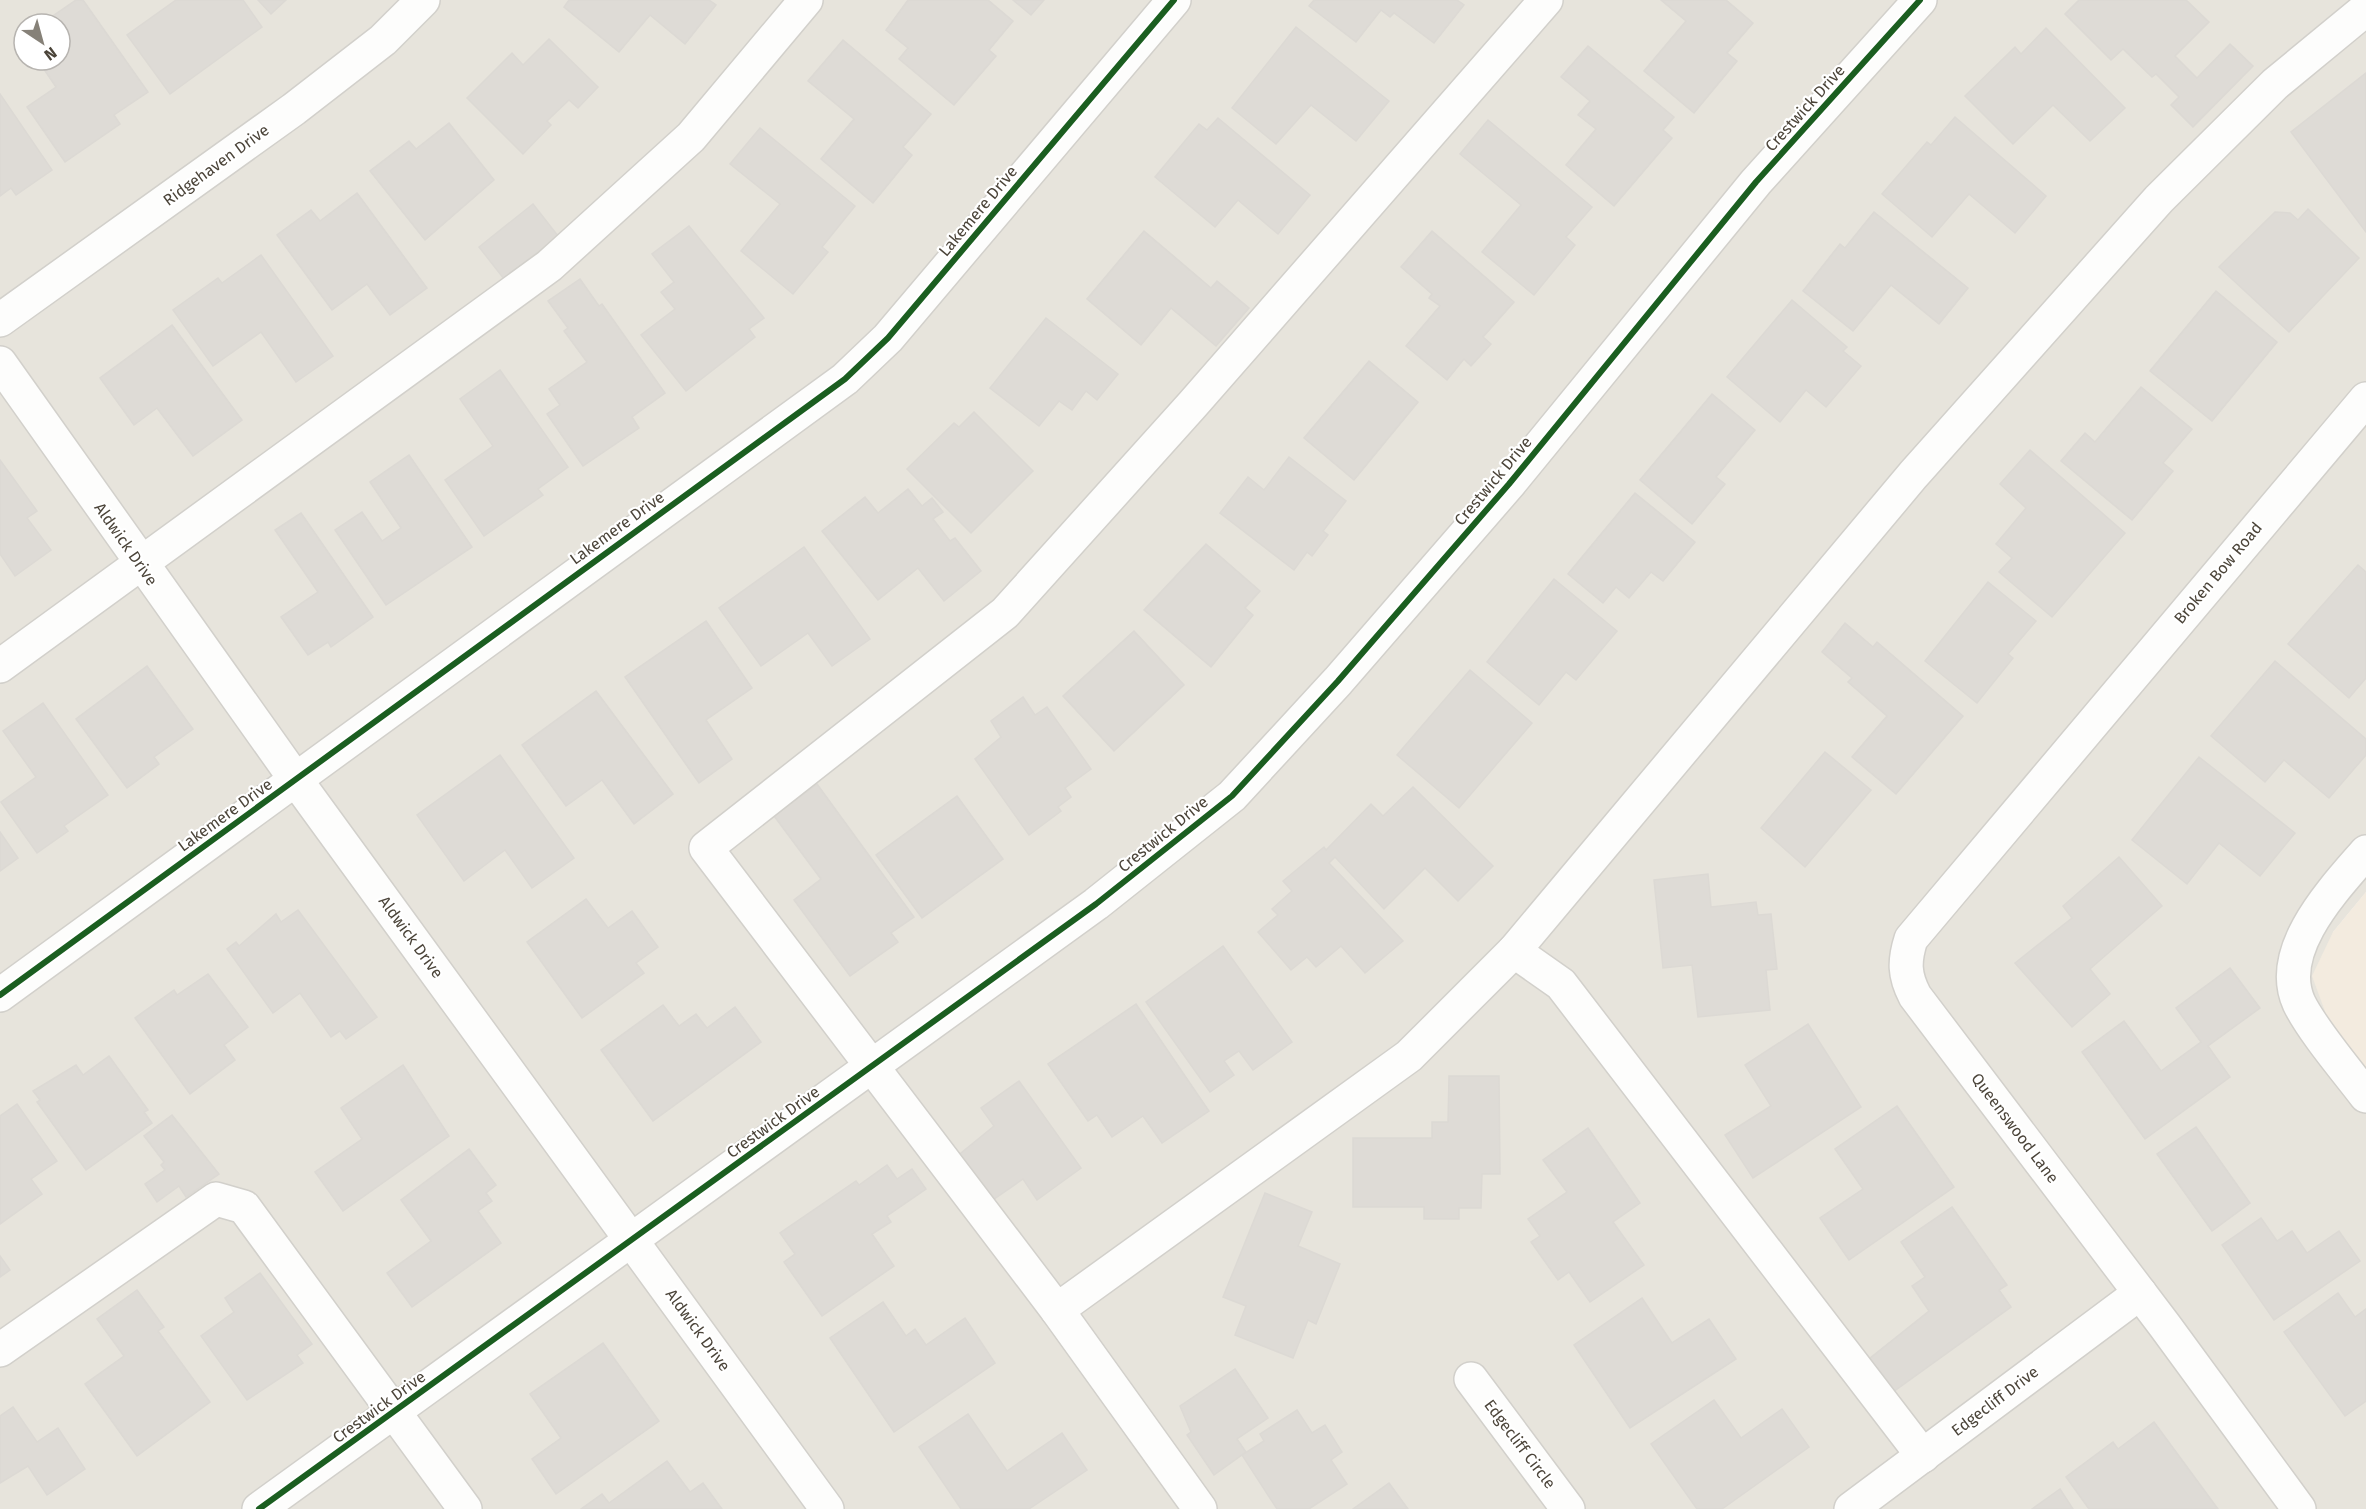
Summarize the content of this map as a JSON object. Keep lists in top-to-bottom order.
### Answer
{
  "streets": {
    "street": [
      "Crestwick Drive",
      "Ridgehaven Drive",
      "Lakemere Drive",
      "Aldwick Drive",
      "Broken Bow Road",
      "Queenswood Lane",
      "Edgecliff Drive",
      "Edgecliff Circle"
    ]
  },
  "crossings": [
    ["Crestwick Drive", "Aldwick Drive"],
    ["Lakemere Drive", "Aldwick Drive"],
    ["Broken Bow Road", "Queenswood Lane"],
    ["Queenswood Lane", "Edgecliff Drive"]
  ],
  "north": "bottom right"
}
